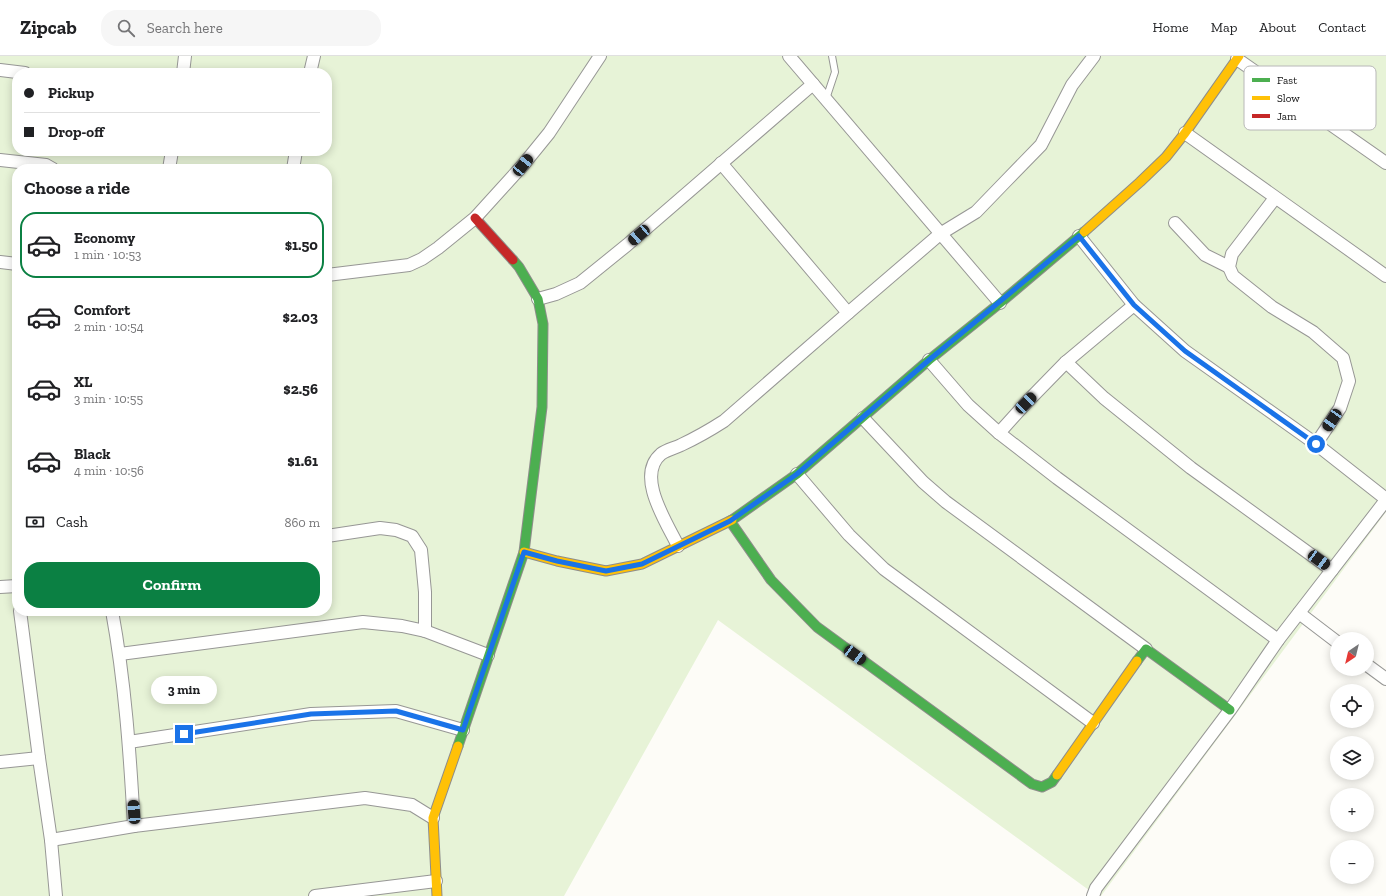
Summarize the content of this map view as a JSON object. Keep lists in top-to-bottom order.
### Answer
{
  "legend": ["Fast", "Slow", "Jam"],
  "north": "bottom left",
  "page": {
    "header": "Zipcab",
    "search": "Search here",
    "nav": [
      "Home",
      "Map",
      "About",
      "Contact"
    ],
    "banner": ["Pickup", "Drop-off"],
    "heading": "Choose a ride",
    "list": [
      {
        "name": "Economy",
        "note": "1 min · 10:53",
        "value": "$1.50"
      },
      {
        "name": "Comfort",
        "note": "2 min · 10:54",
        "value": "$2.03"
      },
      {
        "name": "XL",
        "note": "3 min · 10:55",
        "value": "$2.56"
      },
      {
        "name": "Black",
        "note": "4 min · 10:56",
        "value": "$1.61"
      }
    ],
    "pay": ["Cash", "860 m"],
    "buttons": "Confirm",
    "map_buttons": ["+", "−"],
    "bubble": "3 min"
  }
}
